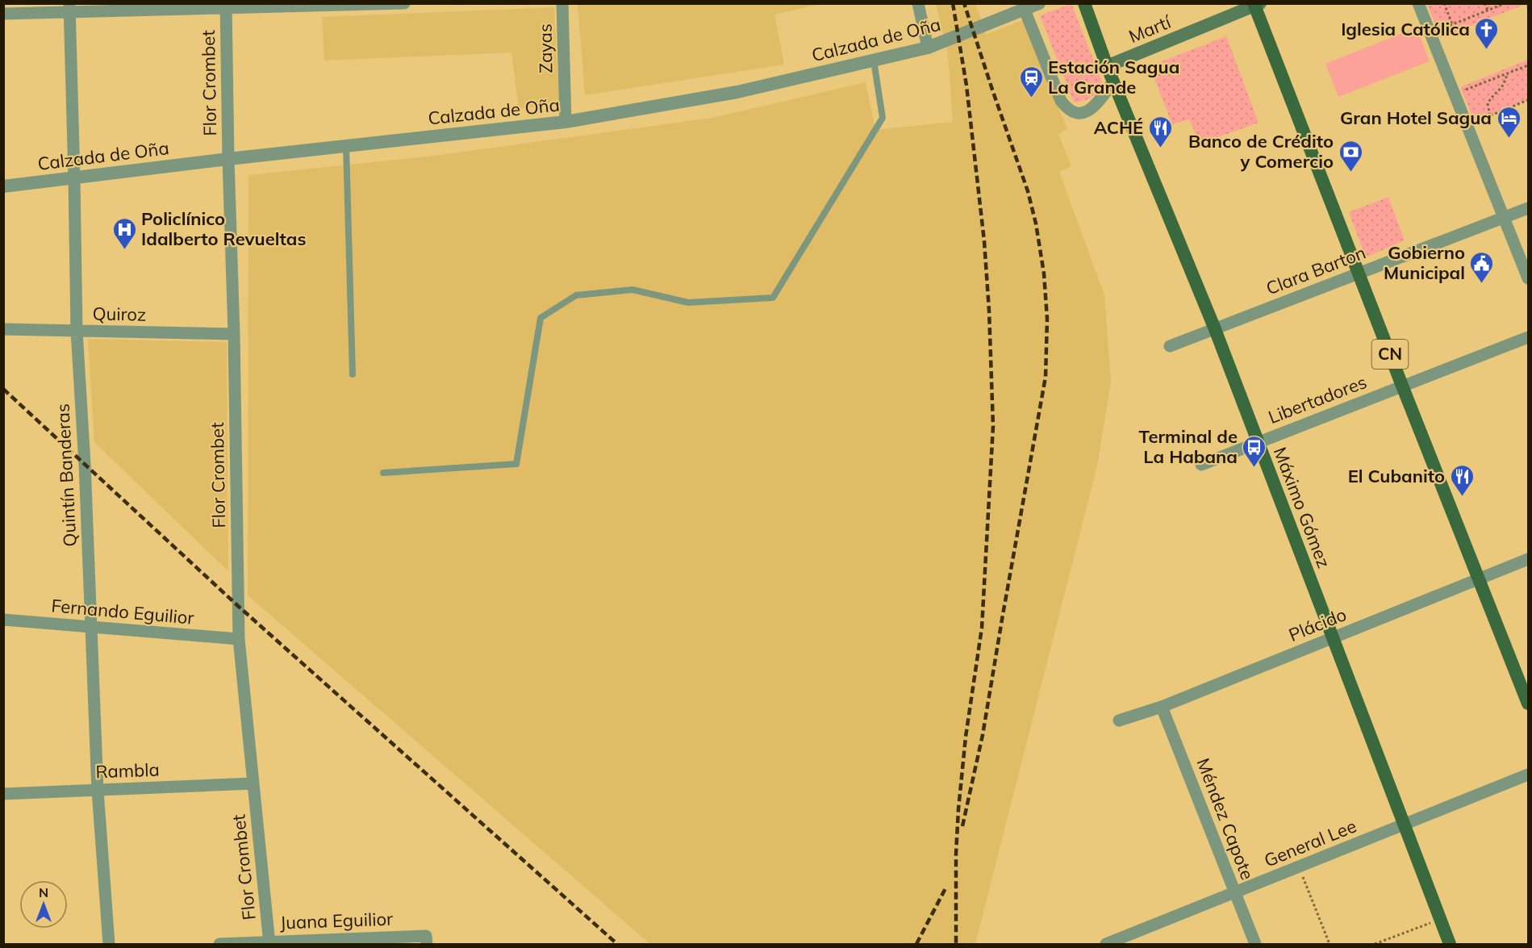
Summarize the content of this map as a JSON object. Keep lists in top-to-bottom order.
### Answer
{
  "streets": {
    "main road": ["Martí", "CN", "Máximo Gómez"],
    "street": [
      "Calzada de Oña",
      "Zayas",
      "Flor Crombet",
      "Clara Barton",
      "Quiroz",
      "Libertadores",
      "Quintín Banderas",
      "Fernando Eguilior",
      "Plácido",
      "Rambla",
      "Méndez Capote",
      "General Lee",
      "Juana Eguilior"
    ]
  },
  "crossings": [
    ["Martí", "CN"],
    ["Martí", "Máximo Gómez"],
    ["Calzada de Oña", "Zayas"],
    ["Calzada de Oña", "Flor Crombet"],
    ["Calzada de Oña", "Quintín Banderas"],
    ["Flor Crombet", "Quiroz"],
    ["Flor Crombet", "Fernando Eguilior"],
    ["Flor Crombet", "Rambla"],
    ["Flor Crombet", "Juana Eguilior"],
    ["Clara Barton", "CN"],
    ["Clara Barton", "Máximo Gómez"],
    ["Quiroz", "Quintín Banderas"],
    ["CN", "Libertadores"],
    ["CN", "Plácido"],
    ["Libertadores", "Máximo Gómez"],
    ["Quintín Banderas", "Fernando Eguilior"],
    ["Quintín Banderas", "Rambla"],
    ["Máximo Gómez", "Plácido"],
    ["Máximo Gómez", "General Lee"],
    ["Plácido", "Méndez Capote"],
    ["Méndez Capote", "General Lee"]
  ],
  "places": {
    "church": ["Iglesia Católica"],
    "station": ["Estación Sagua La Grande"],
    "hotel": ["Gran Hotel Sagua"],
    "restaurant": ["ACHÉ", "El Cubanito"],
    "bank": ["Banco de Crédito y Comercio"],
    "hospital": ["Policlínico Idalberto Revueltas"],
    "public building": ["Gobierno Municipal"],
    "bus stop": ["Terminal de La Habana"]
  },
  "north": "top"
}
